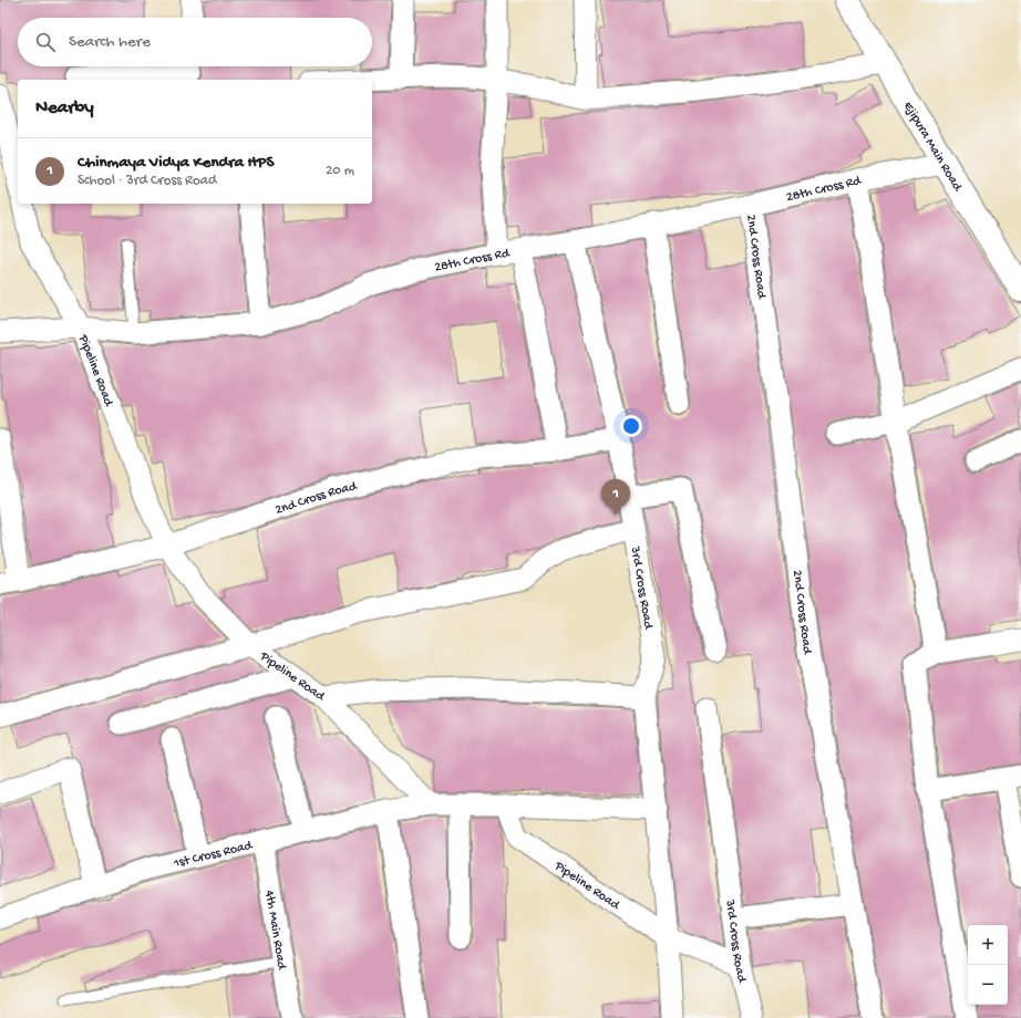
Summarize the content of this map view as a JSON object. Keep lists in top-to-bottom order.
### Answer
{
  "streets": {
    "street": [
      "Ejipura Main Road",
      "28th Cross Rd",
      "2nd Cross Road",
      "Pipeline Road",
      "3rd Cross Road",
      "1st Cross Road",
      "4th Main Road"
    ]
  },
  "crossings": [
    ["Ejipura Main Road", "28th Cross Rd"],
    ["28th Cross Rd", "2nd Cross Road"],
    ["28th Cross Rd", "Pipeline Road"],
    ["28th Cross Rd", "3rd Cross Road"],
    ["2nd Cross Road", "Pipeline Road"],
    ["2nd Cross Road", "3rd Cross Road"],
    ["Pipeline Road", "3rd Cross Road"],
    ["Pipeline Road", "1st Cross Road"],
    ["1st Cross Road", "4th Main Road"]
  ],
  "page": {
    "search": "Search here",
    "heading": "Nearby",
    "list": [
      {
        "mark": "1",
        "name": "Chinmaya Vidya Kendra HPS",
        "note": "School · 3rd Cross Road",
        "value": "20 m"
      }
    ],
    "pins": "1",
    "map_buttons": ["+", "−"]
  }
}
